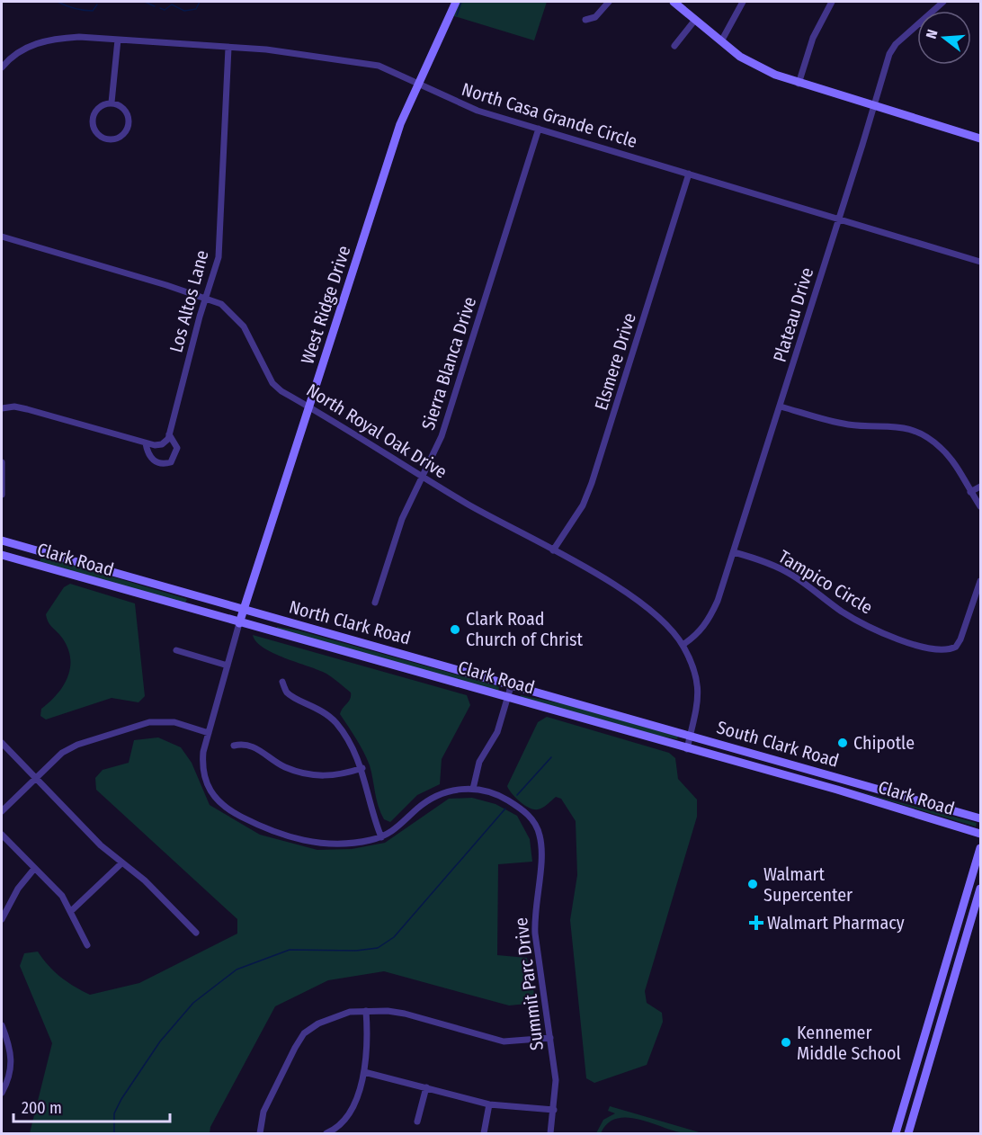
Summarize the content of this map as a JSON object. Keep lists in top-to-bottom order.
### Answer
{
  "streets": {
    "main road": [
      "West Ridge Drive",
      "Clark Road",
      "North Clark Road",
      "South Clark Road"
    ],
    "street": [
      "North Casa Grande Circle",
      "Los Altos Lane",
      "Plateau Drive",
      "Elsmere Drive",
      "Sierra Blanca Drive",
      "North Royal Oak Drive",
      "Tampico Circle",
      "Summit Parc Drive"
    ]
  },
  "crossings": [
    ["North Casa Grande Circle", "Los Altos Lane"],
    ["North Casa Grande Circle", "West Ridge Drive"],
    ["North Casa Grande Circle", "Plateau Drive"],
    ["North Casa Grande Circle", "Elsmere Drive"],
    ["North Casa Grande Circle", "Sierra Blanca Drive"],
    ["Los Altos Lane", "North Royal Oak Drive"],
    ["West Ridge Drive", "North Royal Oak Drive"],
    ["West Ridge Drive", "Clark Road"],
    ["West Ridge Drive", "North Clark Road"],
    ["West Ridge Drive", "Summit Parc Drive"],
    ["Plateau Drive", "North Royal Oak Drive"],
    ["Plateau Drive", "Tampico Circle"],
    ["Elsmere Drive", "North Royal Oak Drive"],
    ["Sierra Blanca Drive", "North Royal Oak Drive"],
    ["North Royal Oak Drive", "Clark Road"],
    ["North Royal Oak Drive", "North Clark Road"],
    ["North Royal Oak Drive", "South Clark Road"],
    ["Clark Road", "Summit Parc Drive"],
    ["North Clark Road", "South Clark Road"]
  ],
  "places": {
    "other": [
      "Clark Road Church of Christ",
      "Chipotle",
      "Walmart Supercenter",
      "Kennemer Middle School"
    ],
    "health": ["Walmart Pharmacy"]
  },
  "scale_bar": "200 m",
  "north": "left"
}
